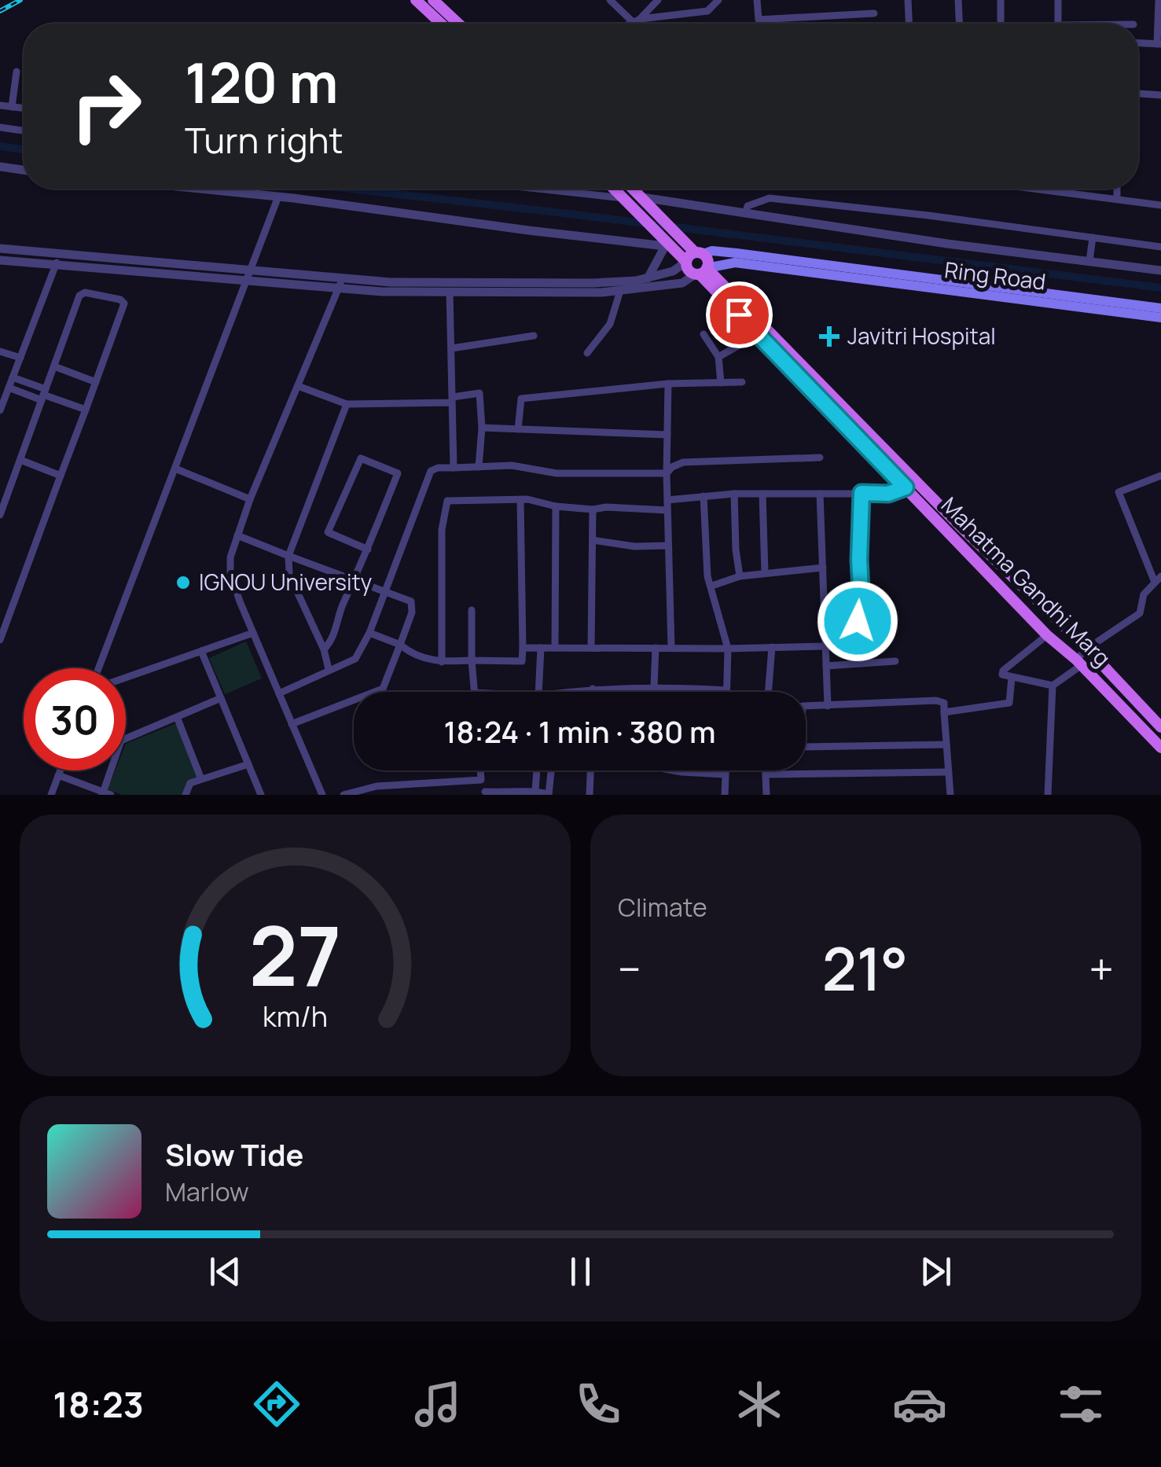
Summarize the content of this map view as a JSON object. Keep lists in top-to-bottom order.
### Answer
{
  "streets": {
    "main road": ["Ring Road", "Mahatma Gandhi Marg"]
  },
  "crossings": [
    ["Ring Road", "Mahatma Gandhi Marg"]
  ],
  "places": {
    "health": ["Javitri Hospital"],
    "other": ["IGNOU University"]
  },
  "page": {
    "turn": ["120 m", "Turn right"],
    "limit": "30",
    "trip": "18:24 · 1 min · 380 m",
    "tile": "Climate",
    "heat": ["−", "21°", "+"],
    "song": ["Slow Tide", "Marlow"],
    "tabs": "18:23",
    "gauge": ["27", "km/h"]
  }
}
